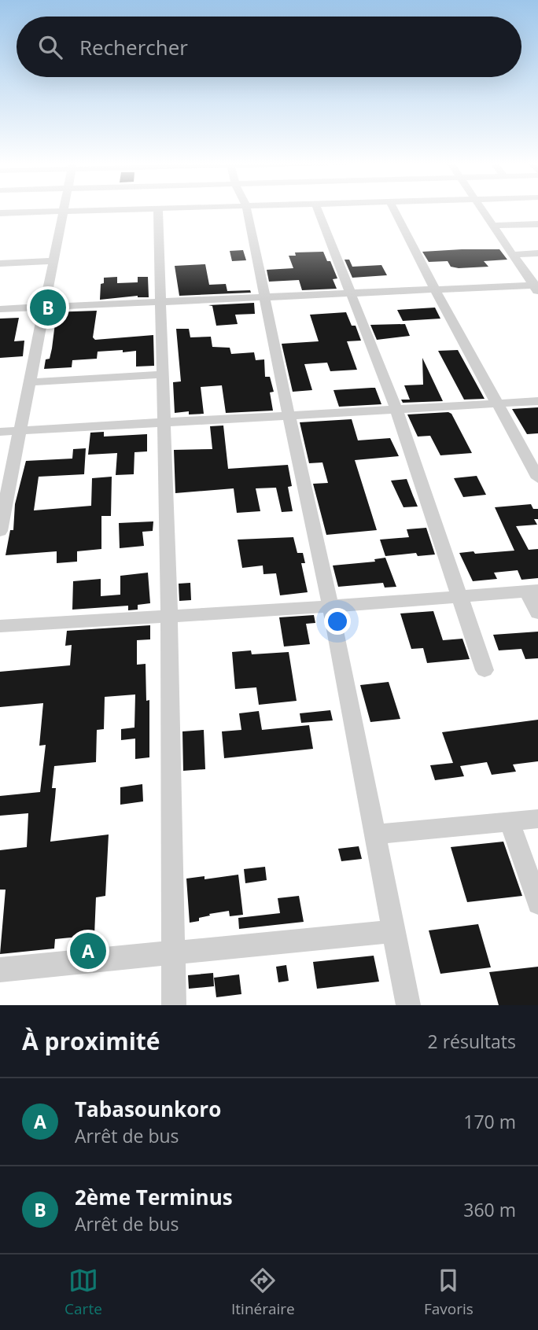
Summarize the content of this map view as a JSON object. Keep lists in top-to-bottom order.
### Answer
{
  "page": {
    "search": "Rechercher",
    "pins": ["B", "A"],
    "heading": ["À proximité", "2 résultats"],
    "list": [
      {
        "mark": "A",
        "name": "Tabasounkoro",
        "note": "Arrêt de bus",
        "value": "170 m"
      },
      {
        "mark": "B",
        "name": "2ème Terminus",
        "note": "Arrêt de bus",
        "value": "360 m"
      }
    ],
    "nav": ["Carte", "Itinéraire", "Favoris"]
  }
}
